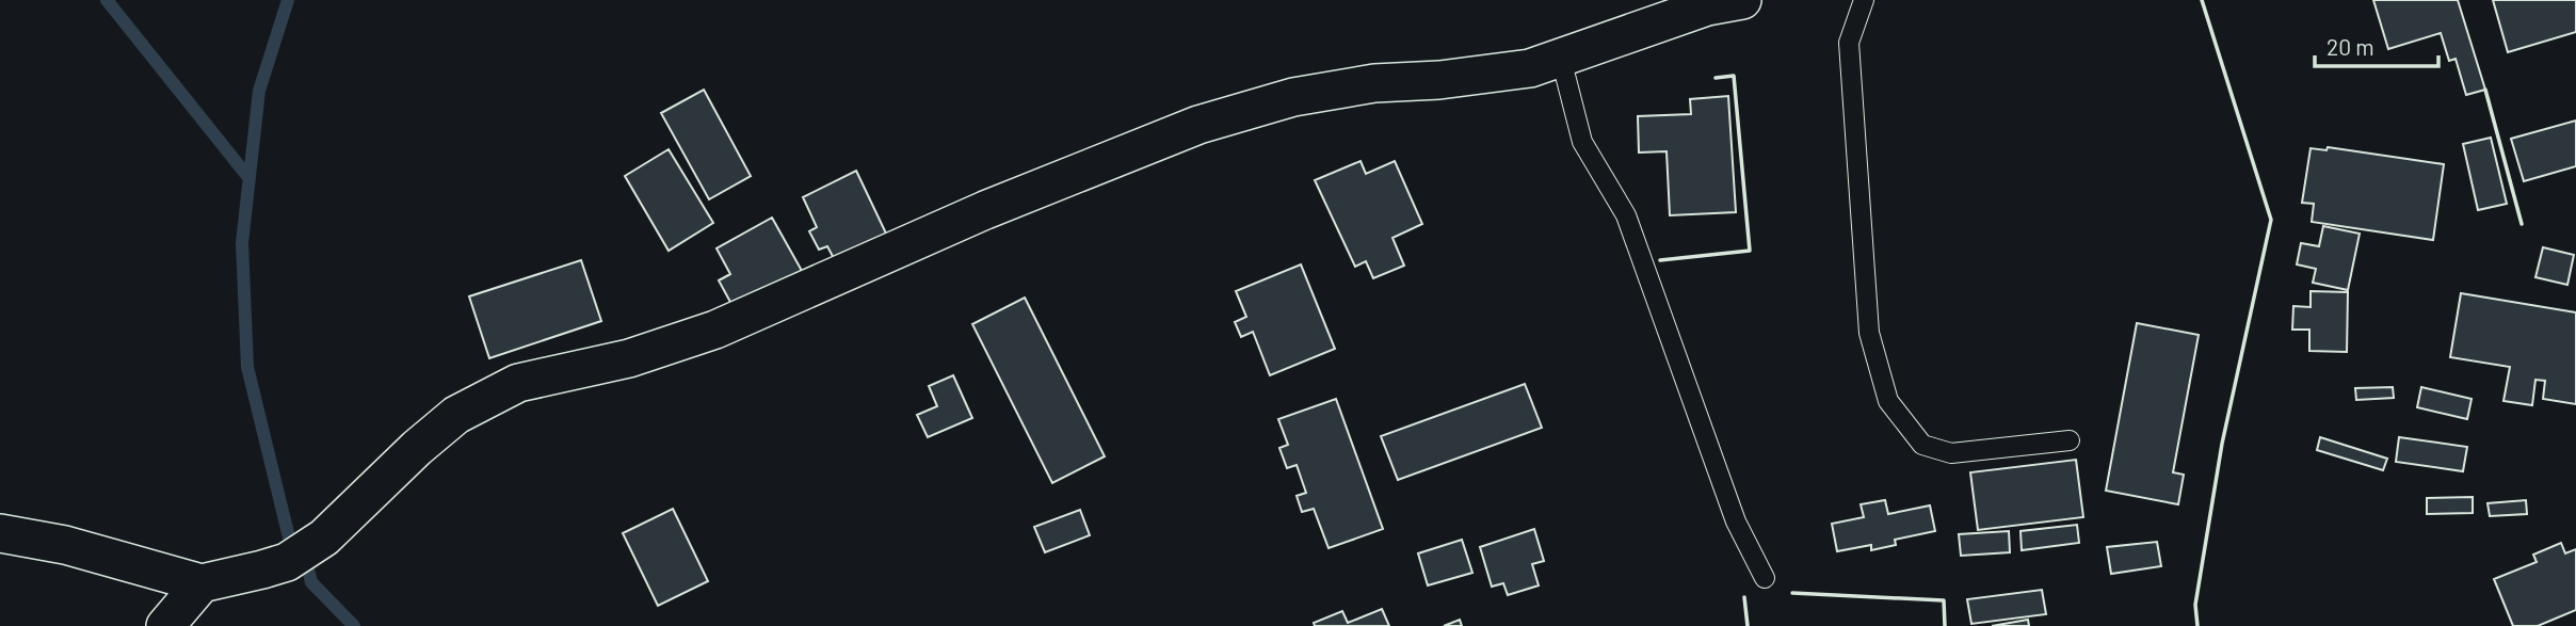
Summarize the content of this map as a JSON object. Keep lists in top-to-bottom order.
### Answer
{
  "scale_bar": "20 m"
}
